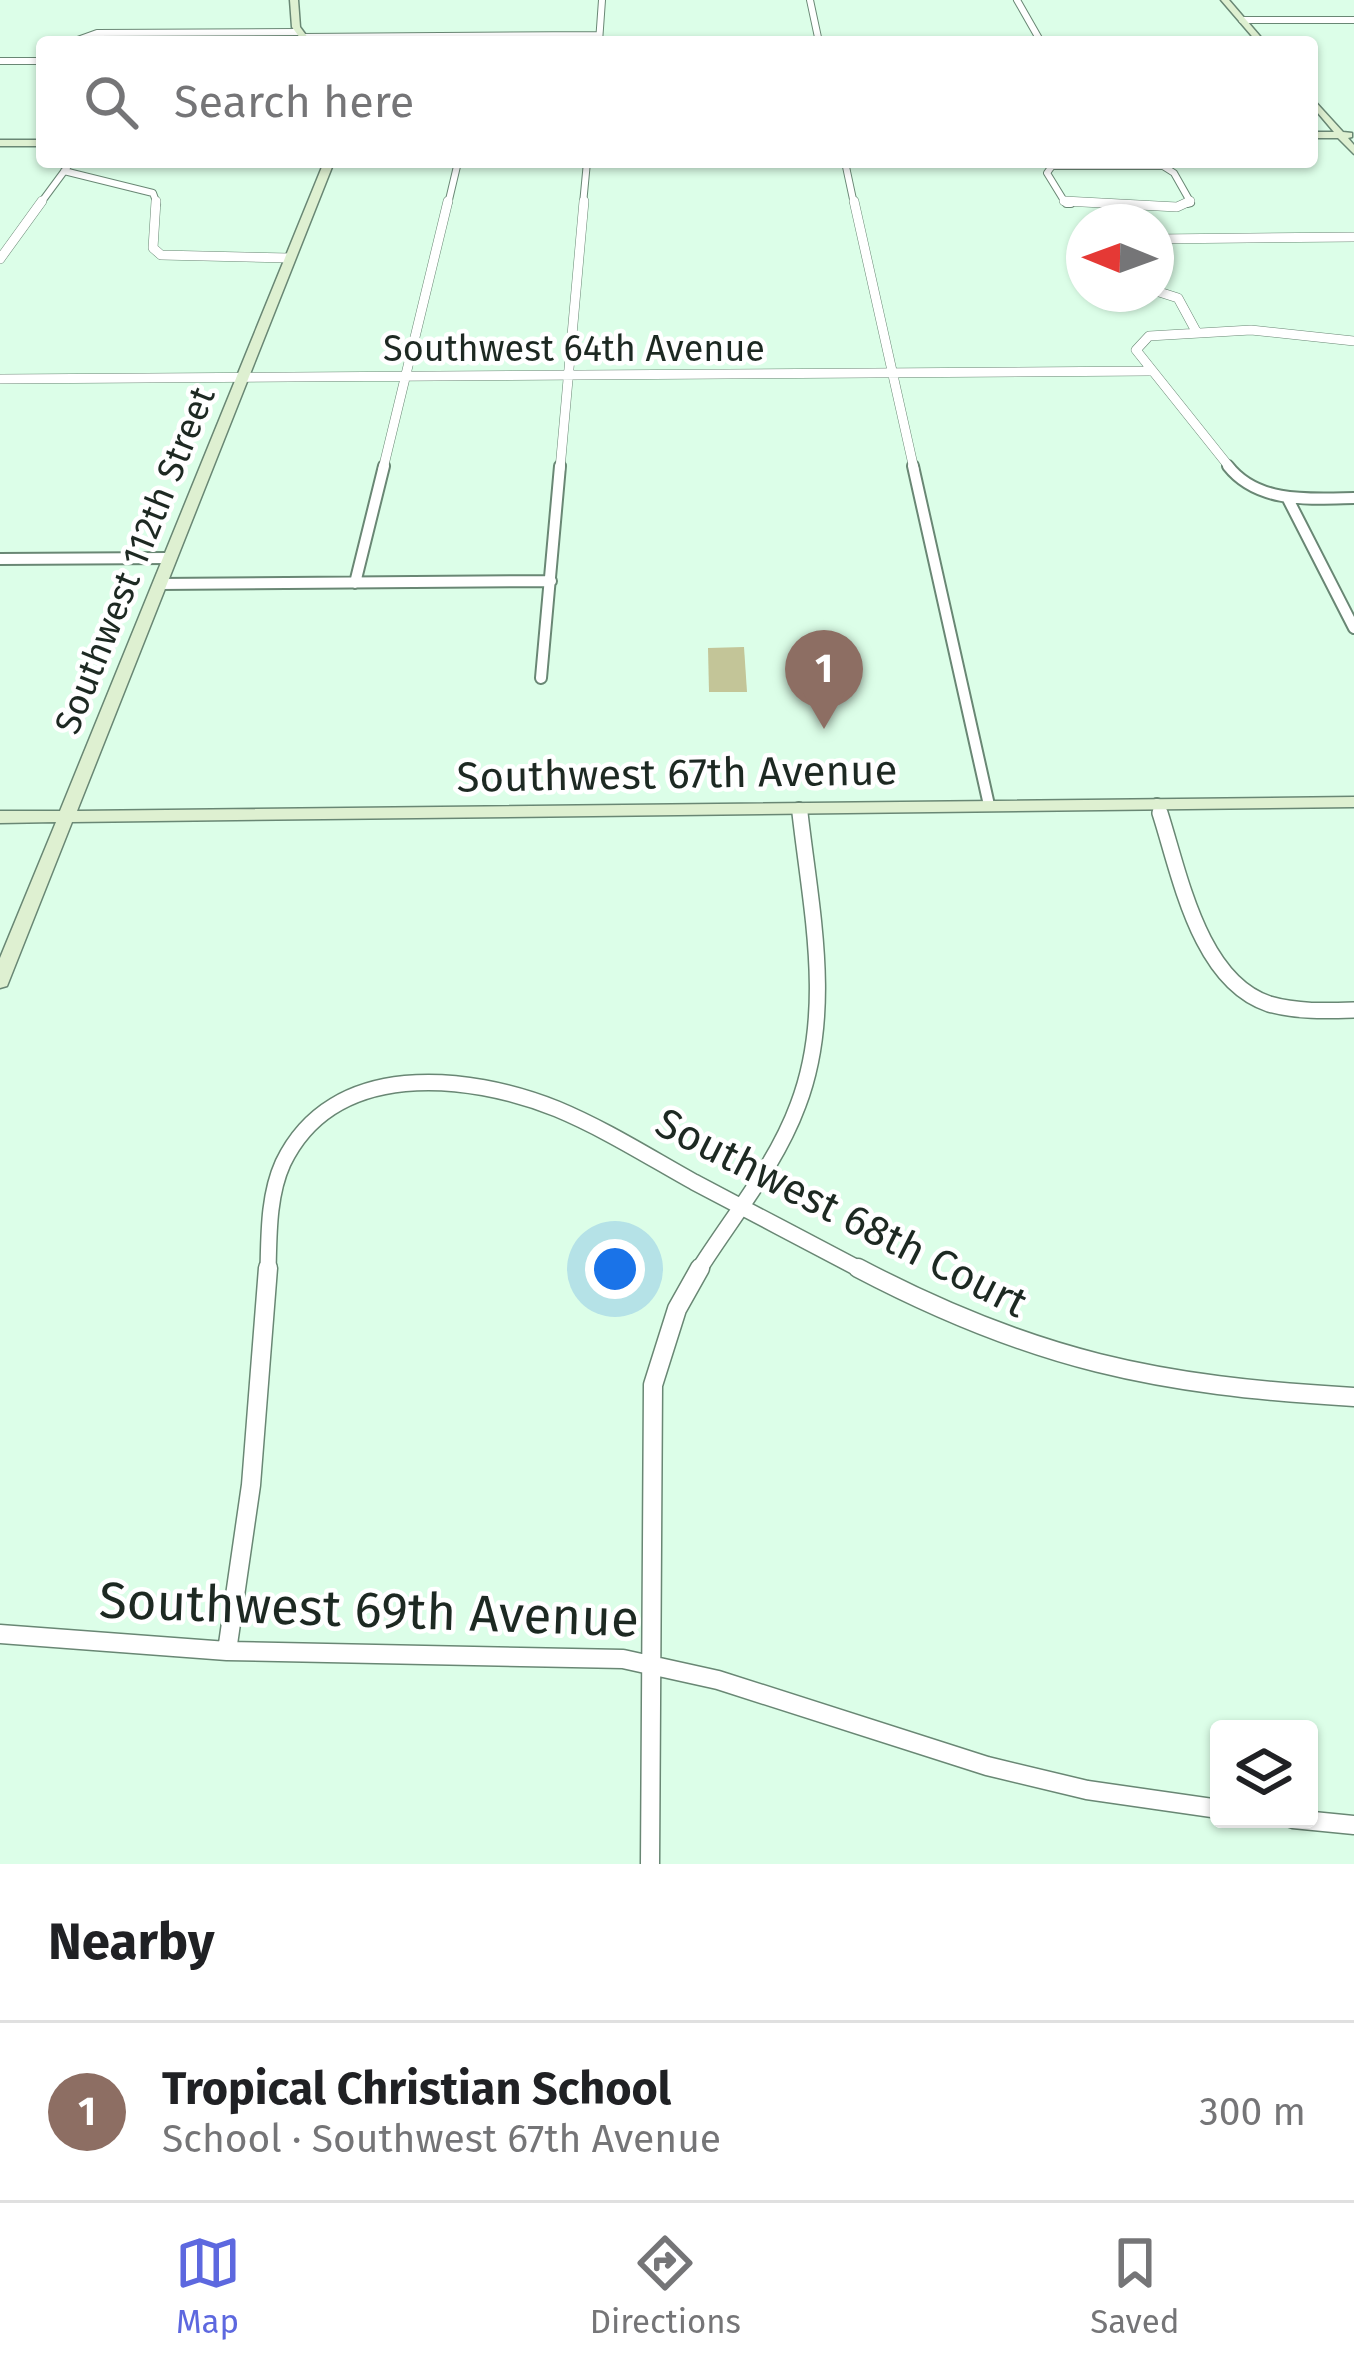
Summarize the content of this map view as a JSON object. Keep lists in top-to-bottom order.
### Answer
{
  "streets": {
    "main road": ["Southwest 112th Street", "Southwest 67th Avenue"],
    "street": ["Southwest 64th Avenue", "Southwest 68th Court", "Southwest 69th Avenue"]
  },
  "crossings": [
    ["Southwest 64th Avenue", "Southwest 112th Street"],
    ["Southwest 112th Street", "Southwest 67th Avenue"],
    ["Southwest 68th Court", "Southwest 69th Avenue"]
  ],
  "north": "left",
  "page": {
    "search": "Search here",
    "pins": "1",
    "heading": "Nearby",
    "list": [
      {
        "mark": "1",
        "name": "Tropical Christian School",
        "note": "School · Southwest 67th Avenue",
        "value": "300 m"
      }
    ],
    "nav": ["Map", "Directions", "Saved"]
  }
}
